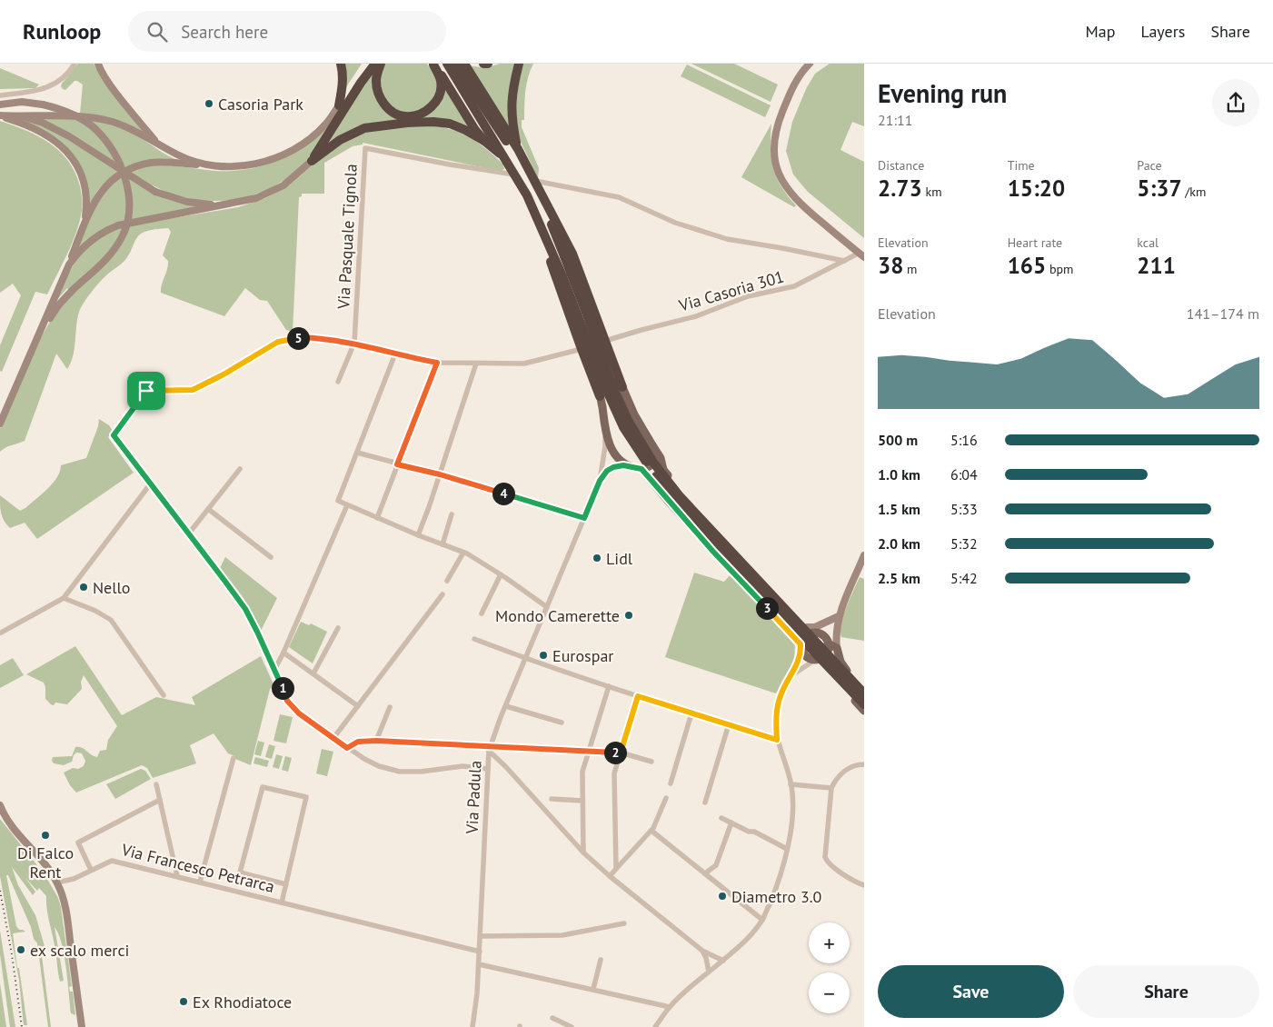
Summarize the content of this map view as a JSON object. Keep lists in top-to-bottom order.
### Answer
{
  "streets": {
    "street": [
      "Via Pasquale Tignola",
      "Via Casoria 301",
      "Via Padula",
      "Via Francesco Petrarca"
    ]
  },
  "crossings": [
    ["Via Padula", "Via Francesco Petrarca"]
  ],
  "places": [
    "Casoria Park",
    "Lidl",
    "Nello",
    "Mondo Camerette",
    "Eurospar",
    "Di Falco Rent",
    "Diametro 3.0",
    "ex scalo merci",
    "Ex Rhodiatoce"
  ],
  "page": {
    "header": "Runloop",
    "search": "Search here",
    "nav": ["Map", "Layers", "Share"],
    "heading": ["Evening run", "21:11"],
    "stats": [
      ["Distance", "2.73 km"],
      ["Time", "15:20"],
      ["Pace", "5:37 /km"],
      ["Elevation", "38 m"],
      ["Heart rate", "165 bpm"],
      ["kcal", "211"]
    ],
    "chart": ["Elevation", "141–174 m"],
    "pins": [
      "5",
      "4",
      "3",
      "1",
      "2"
    ],
    "list": [
      {
        "name": "500 m",
        "note": "5:16"
      },
      {
        "name": "1.0 km",
        "note": "6:04"
      },
      {
        "name": "1.5 km",
        "note": "5:33"
      },
      {
        "name": "2.0 km",
        "note": "5:32"
      },
      {
        "name": "2.5 km",
        "note": "5:42"
      }
    ],
    "map_buttons": ["+", "−"],
    "buttons": ["Save", "Share"]
  }
}
